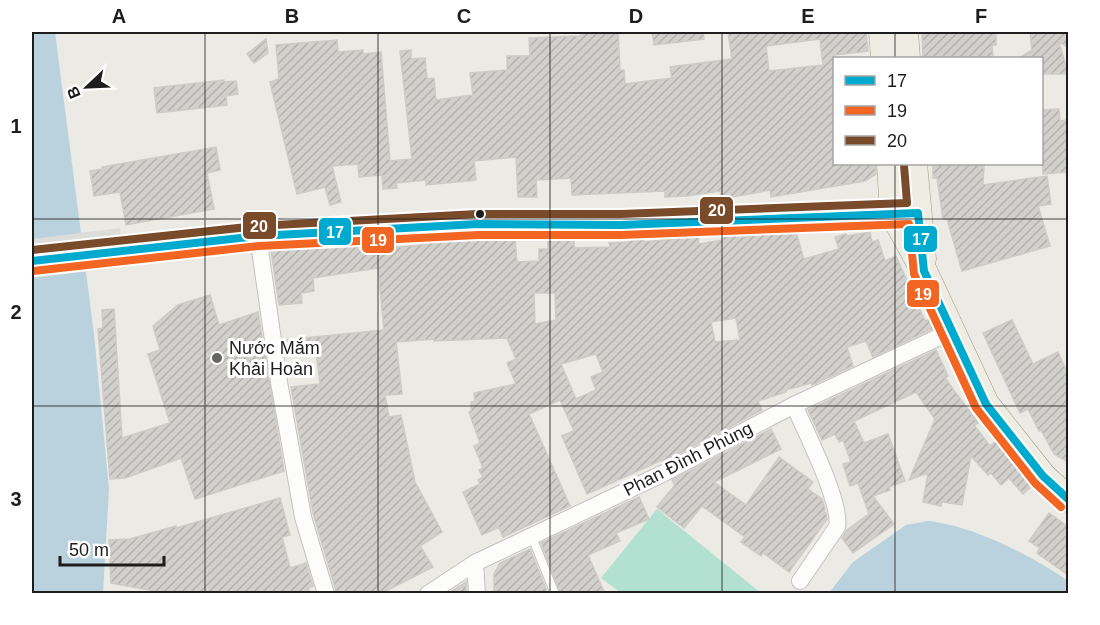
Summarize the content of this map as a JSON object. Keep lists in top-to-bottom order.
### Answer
{
  "streets": {
    "street": ["Phan Đình Phùng"]
  },
  "places": ["Nước Mắm Khải Hoàn"],
  "lines": ["transit line 20", "transit line 17", "transit line 19"],
  "legend": ["17", "19", "20"],
  "scale_bar": "50 m",
  "north": "bottom left",
  "grid": {
    "columns": [
      "A",
      "B",
      "C",
      "D",
      "E",
      "F"
    ],
    "rows": ["1", "2", "3"]
  }
}
